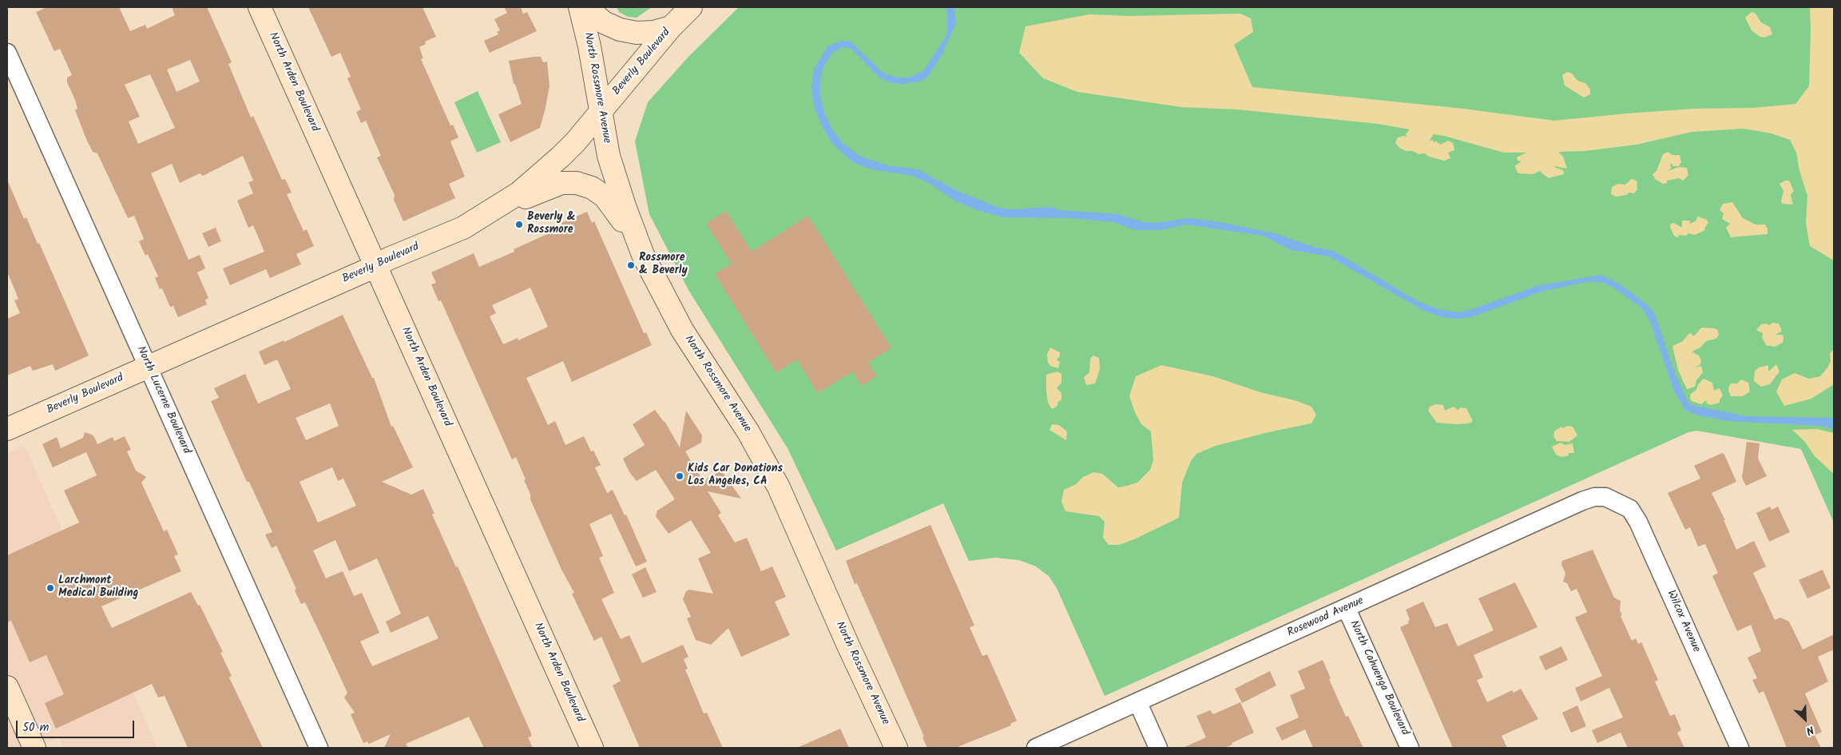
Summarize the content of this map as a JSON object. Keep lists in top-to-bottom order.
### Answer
{
  "streets": {
    "main road": ["Beverly Boulevard", "North Arden Boulevard", "North Rossmore Avenue"],
    "street": [
      "North Lucerne Boulevard",
      "Rosewood Avenue",
      "Wilcox Avenue",
      "North Cahuenga Boulevard"
    ]
  },
  "crossings": [
    ["Beverly Boulevard", "North Arden Boulevard"],
    ["Beverly Boulevard", "North Rossmore Avenue"],
    ["Beverly Boulevard", "North Lucerne Boulevard"],
    ["Rosewood Avenue", "Wilcox Avenue"],
    ["Rosewood Avenue", "North Cahuenga Boulevard"]
  ],
  "places": [
    "Beverly & Rossmore",
    "Rossmore & Beverly",
    "Kids Car Donations Los Angeles, CA",
    "Larchmont Medical Building"
  ],
  "scale_bar": "50 m",
  "north": "bottom right"
}
